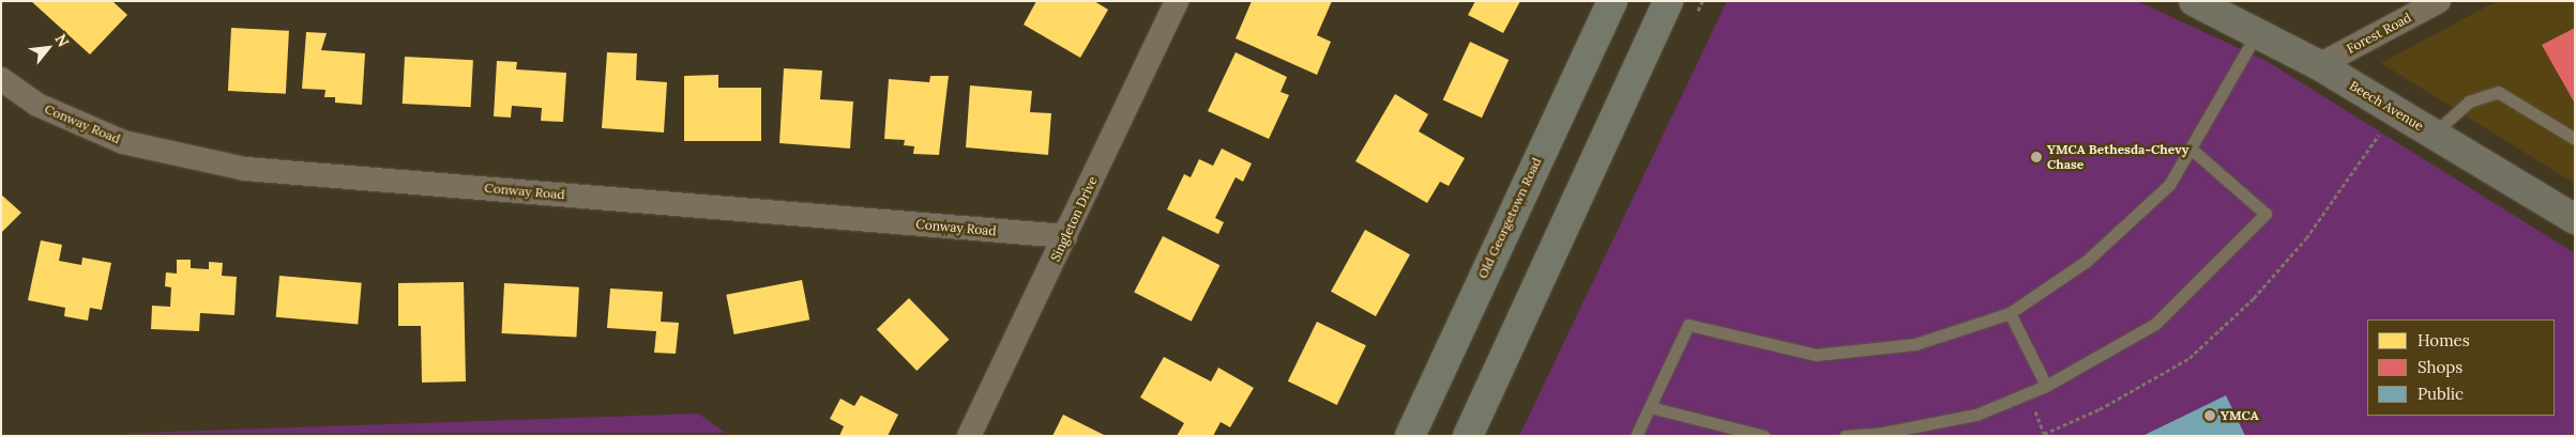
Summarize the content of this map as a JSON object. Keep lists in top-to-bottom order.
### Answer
{
  "streets": {
    "main road": ["Old Georgetown Road"],
    "street": [
      "Forest Road",
      "Beech Avenue",
      "Conway Road",
      "Singleton Drive"
    ]
  },
  "crossings": [
    ["Forest Road", "Beech Avenue"],
    ["Conway Road", "Singleton Drive"]
  ],
  "places": ["YMCA Bethesda-Chevy Chase", "YMCA"],
  "legend": ["Homes", "Shops", "Public"],
  "north": "top right"
}
